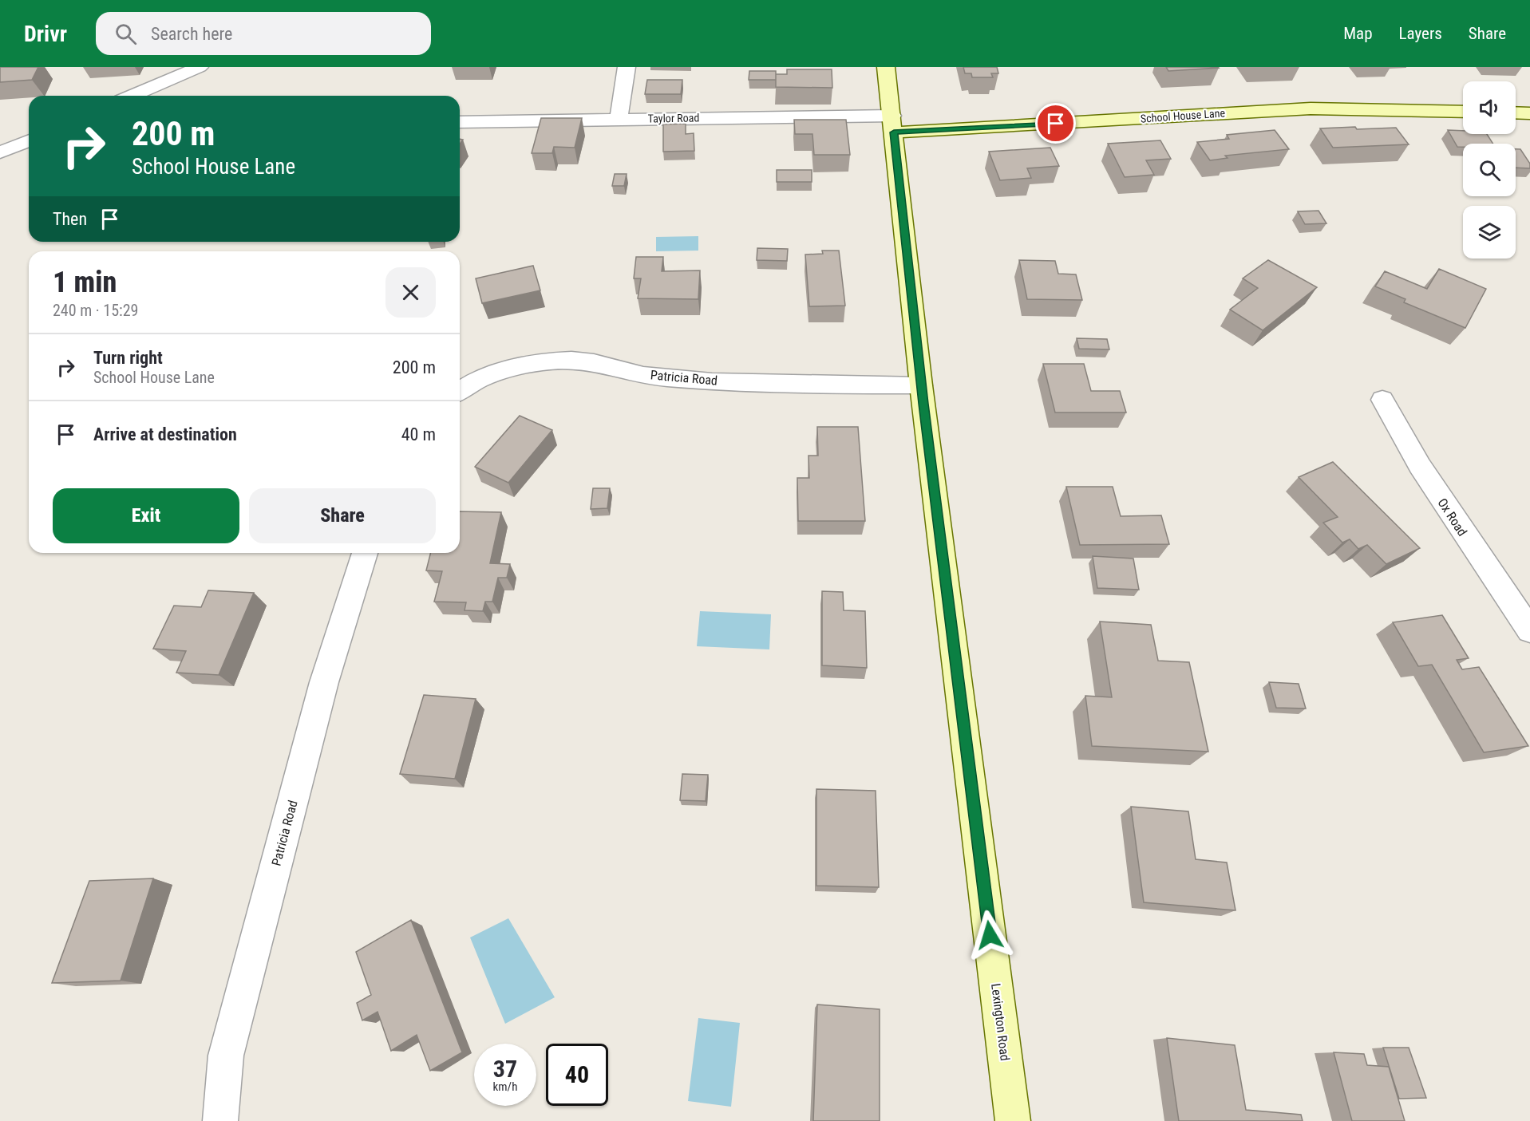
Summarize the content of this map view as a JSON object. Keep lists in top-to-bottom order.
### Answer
{
  "streets": {
    "street": [
      "School House Lane",
      "Taylor Road",
      "Patricia Road",
      "Ox Road",
      "Lexington Road"
    ]
  },
  "crossings": [
    ["School House Lane", "Taylor Road"],
    ["School House Lane", "Lexington Road"],
    ["Taylor Road", "Lexington Road"],
    ["Patricia Road", "Lexington Road"]
  ],
  "page": {
    "header": "Drivr",
    "search": "Search here",
    "nav": ["Map", "Layers", "Share"],
    "turn": ["200 m", "School House Lane"],
    "then": "Then",
    "heading": ["1 min", "240 m · 15:29"],
    "list": [
      {
        "name": "Turn right",
        "note": "School House Lane",
        "value": "200 m"
      },
      {
        "name": "Arrive at destination",
        "value": "40 m"
      }
    ],
    "buttons": ["Exit", "Share"],
    "speed": "37 km/h",
    "limit": "40"
  }
}
